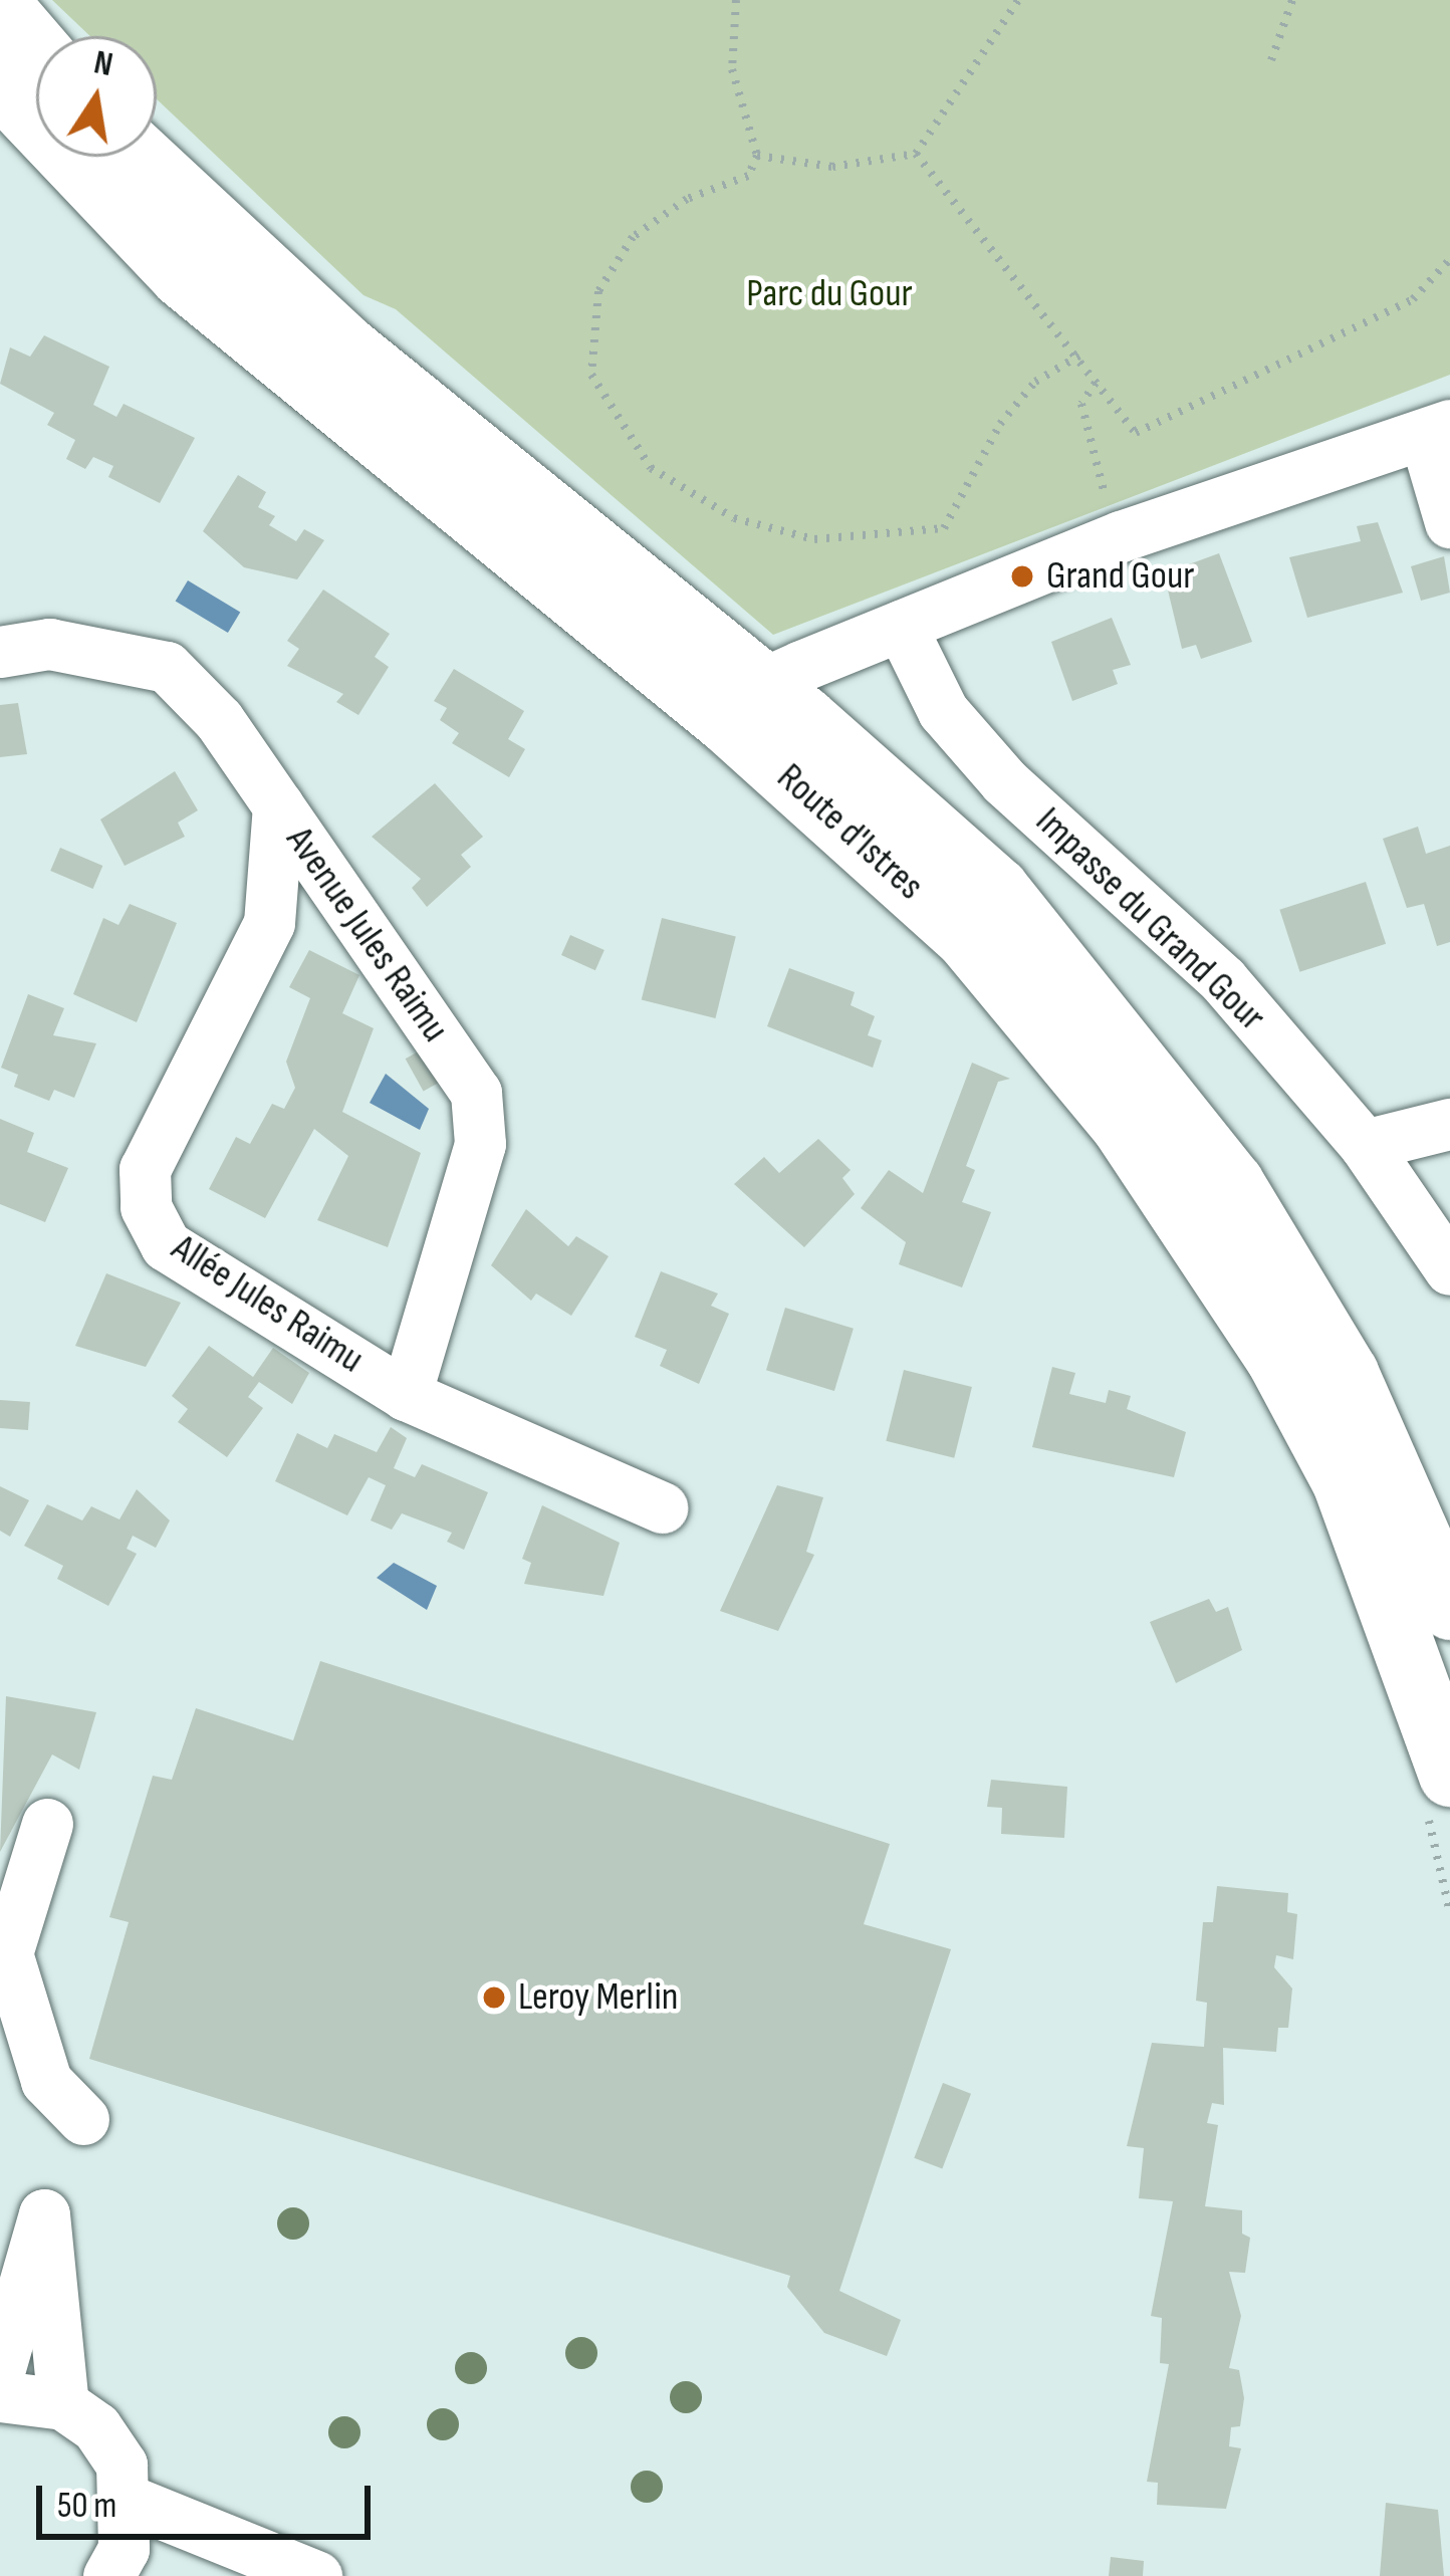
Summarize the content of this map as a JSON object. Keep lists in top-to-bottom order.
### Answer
{
  "streets": {
    "main road": ["Route d'Istres"],
    "street": ["Impasse du Grand Gour", "Avenue Jules Raimu", "Allée Jules Raimu"]
  },
  "crossings": [
    ["Avenue Jules Raimu", "Allée Jules Raimu"]
  ],
  "parks": ["Parc du Gour"],
  "places": ["Grand Gour", "Leroy Merlin"],
  "scale_bar": "50 m",
  "north": "top"
}
